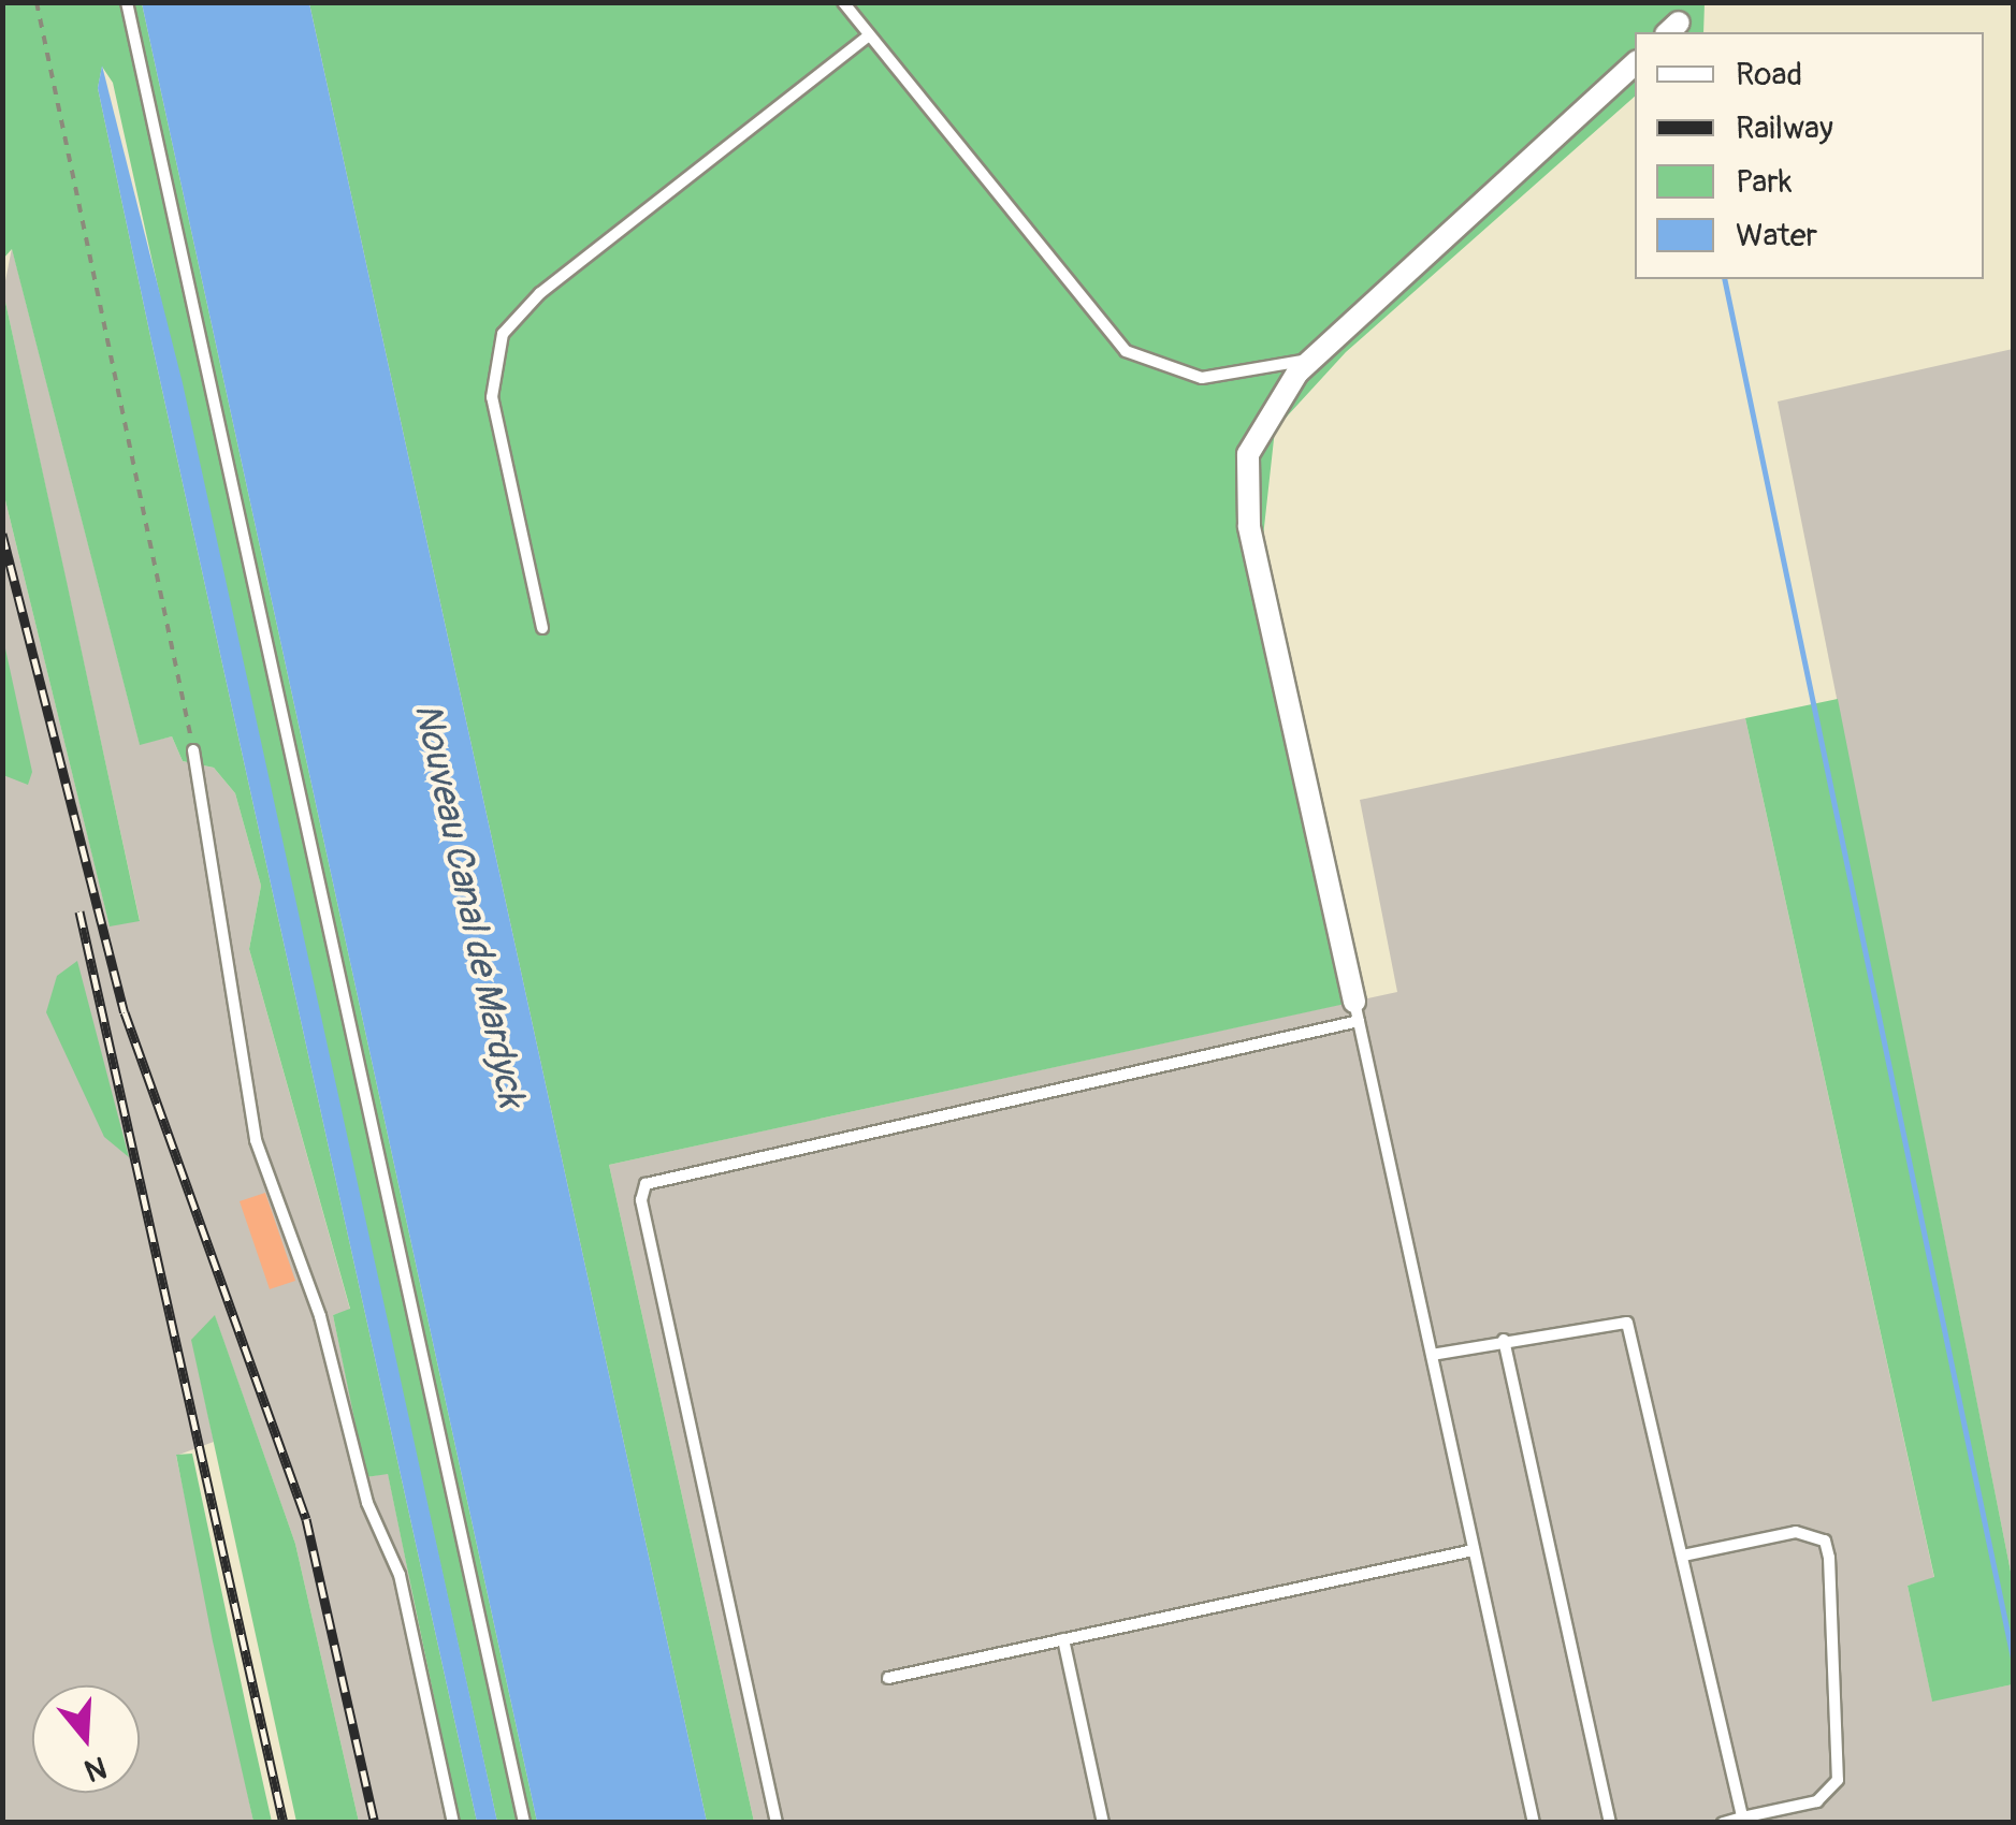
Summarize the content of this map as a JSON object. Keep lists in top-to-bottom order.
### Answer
{
  "water": ["Nouveau Canal de Mardyck"],
  "legend": [
    "Road",
    "Railway",
    "Park",
    "Water"
  ],
  "north": "bottom"
}
